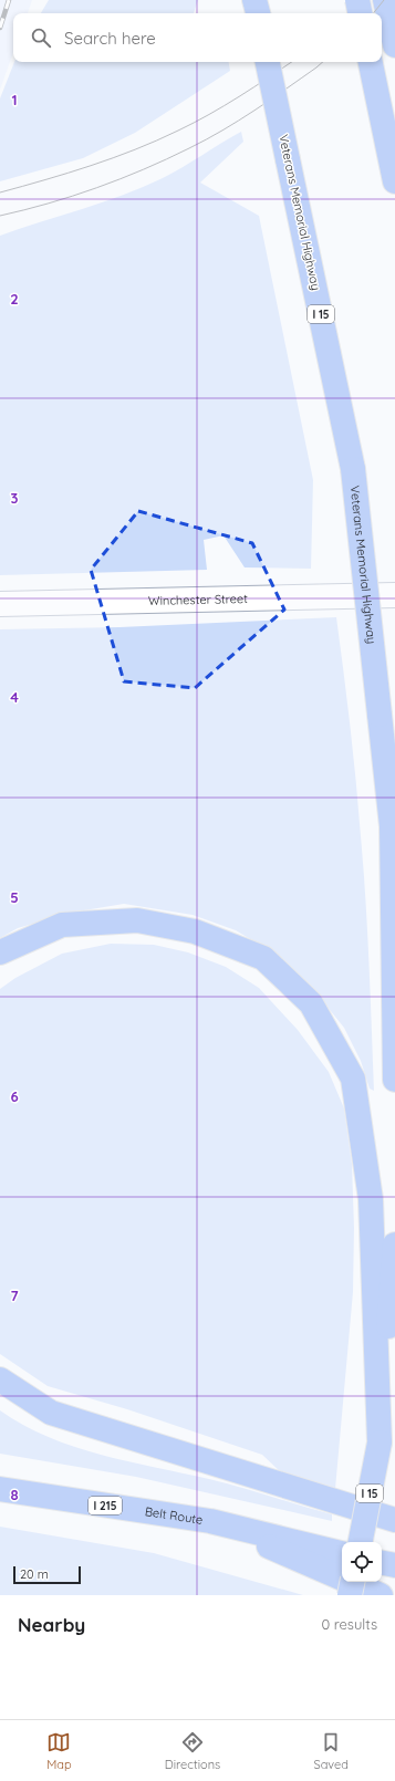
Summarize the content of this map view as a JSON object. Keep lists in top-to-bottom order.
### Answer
{
  "streets": {
    "highway": [
      "Veterans Memorial Highway",
      "I 15",
      "I 215",
      "Belt Route"
    ],
    "main road": ["Winchester Street"]
  },
  "scale_bar": "20 m",
  "page": {
    "search": "Search here",
    "scale": "20 m",
    "heading": ["Nearby", "0 results"],
    "nav": ["Map", "Directions", "Saved"]
  },
  "grid": {
    "rows": [
      "1",
      "2",
      "3",
      "4",
      "5",
      "6",
      "7",
      "8"
    ]
  }
}
